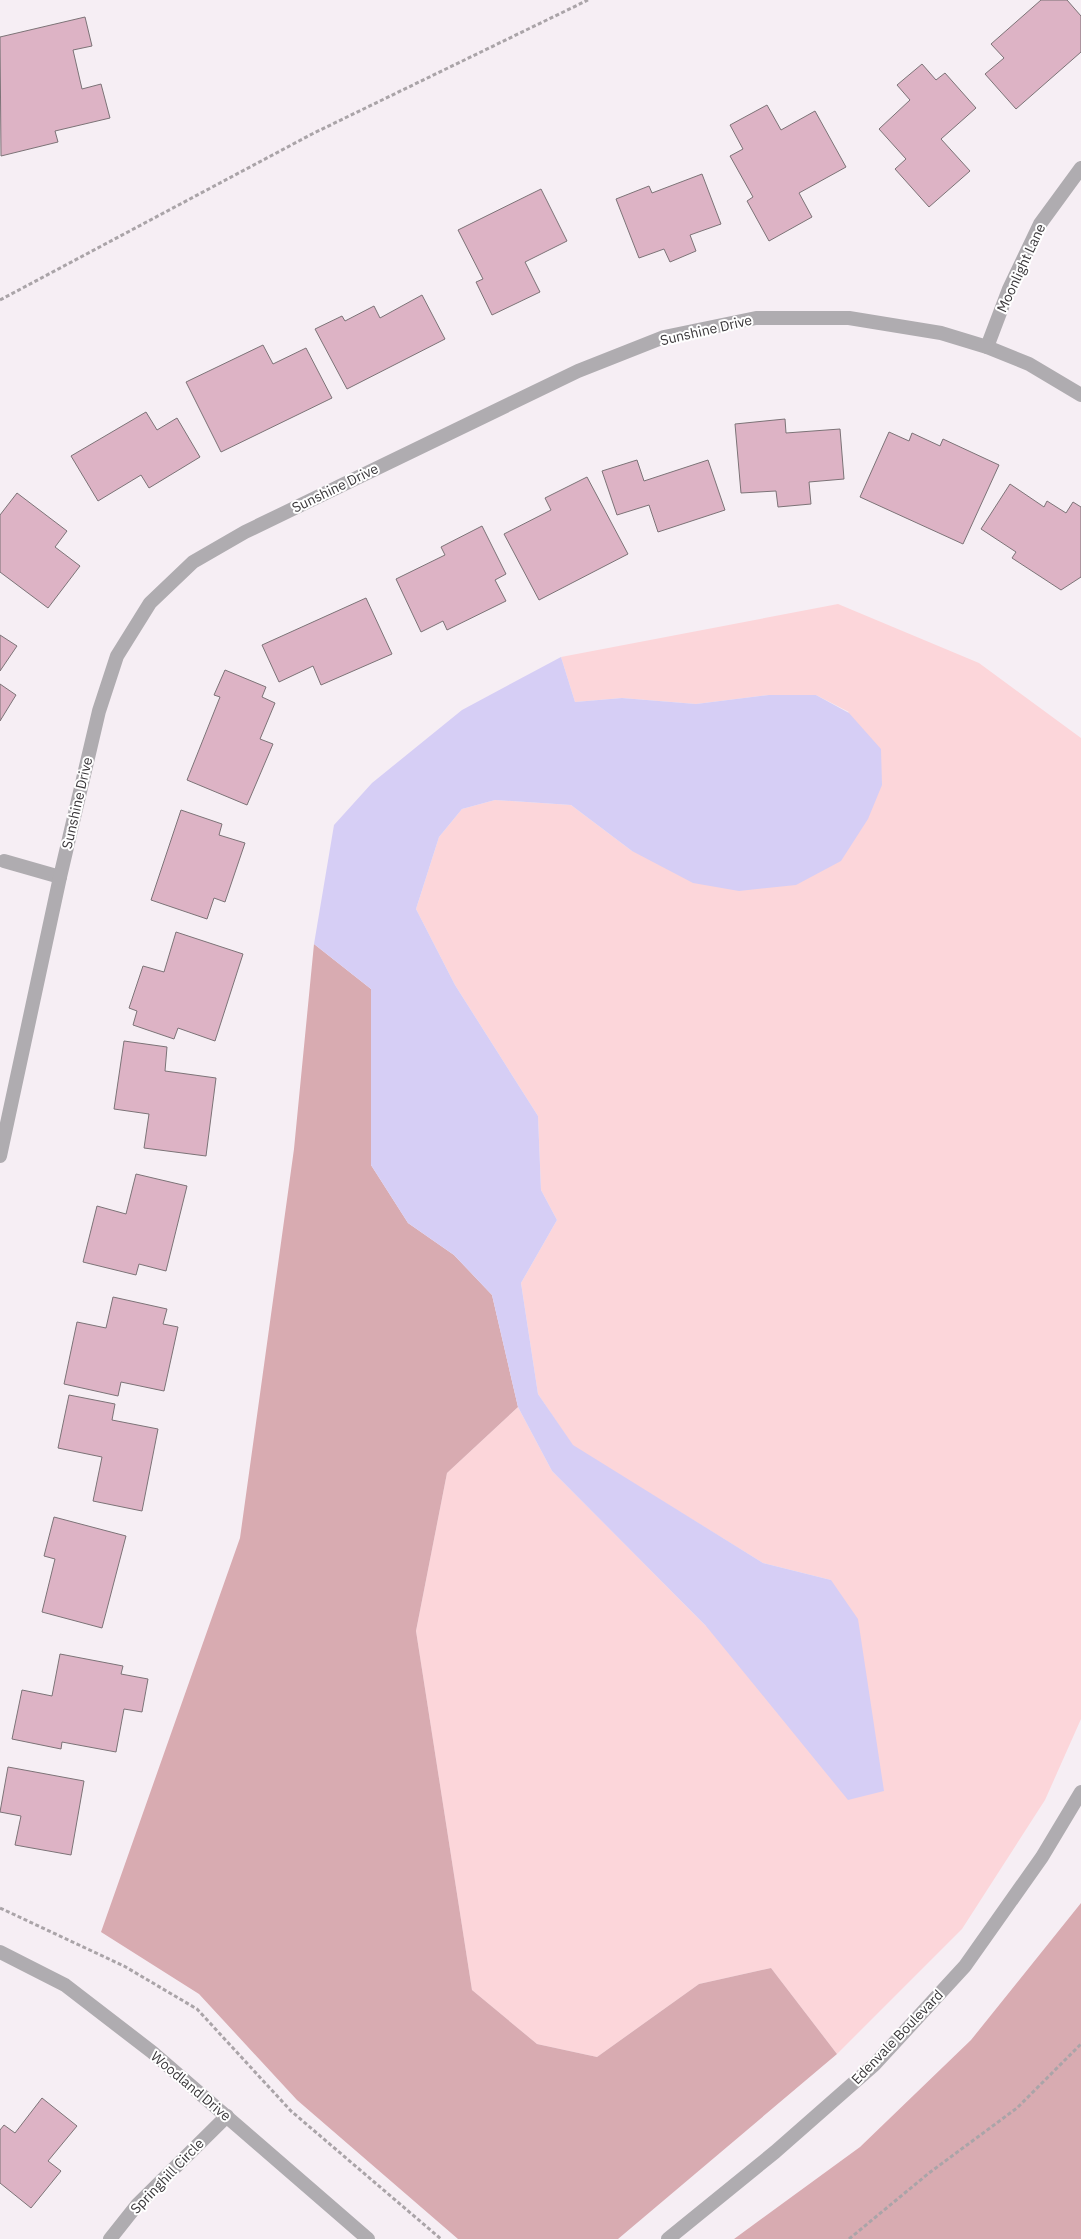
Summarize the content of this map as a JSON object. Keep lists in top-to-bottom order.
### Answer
{
  "streets": {
    "street": [
      "Moonlight Lane",
      "Sunshine Drive",
      "Edenvale Boulevard",
      "Woodland Drive",
      "Springhill Circle"
    ]
  },
  "crossings": [
    ["Moonlight Lane", "Sunshine Drive"],
    ["Woodland Drive", "Springhill Circle"]
  ]
}
